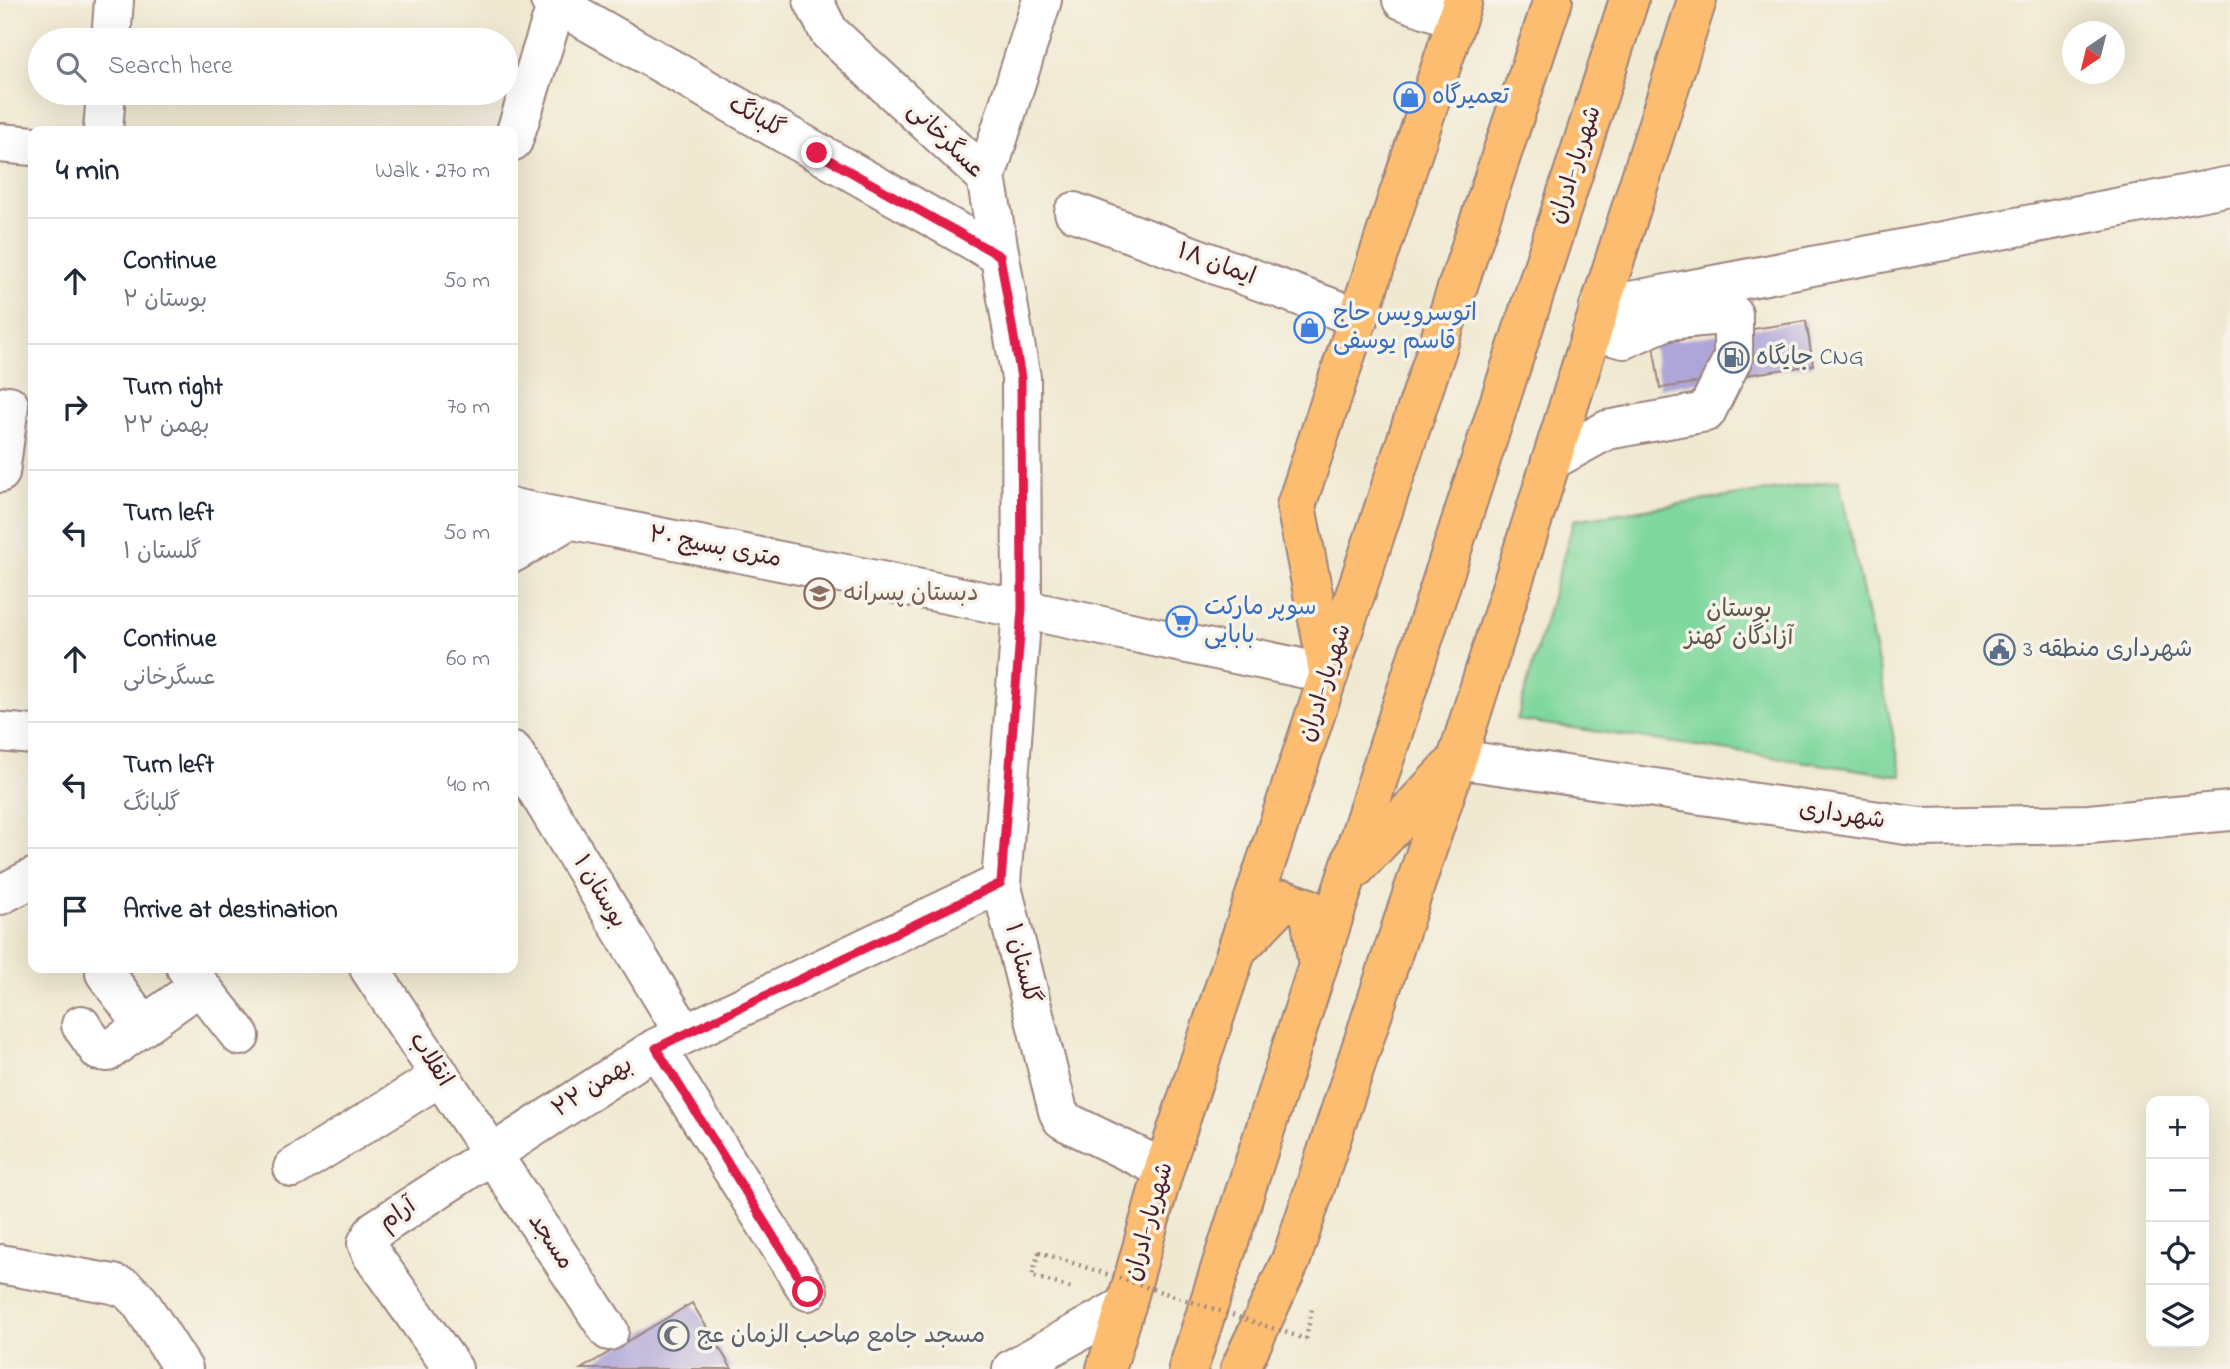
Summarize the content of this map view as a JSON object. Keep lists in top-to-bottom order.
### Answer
{
  "streets": {
    "main road": ["شهریار-ادران"],
    "street": [
      "گلبانگ",
      "عسگرخانی",
      "ایمان ۱۸",
      "۲۰ متری بسیج",
      "شهرداری",
      "بوستان ۱",
      "گلستان ۱",
      "انقلاب",
      "۲۲ بهمن",
      "آرام",
      "مسجد"
    ]
  },
  "crossings": [
    ["گلبانگ", "عسگرخانی"],
    ["عسگرخانی", "۲۰ متری بسیج"],
    ["عسگرخانی", "گلستان ۱"],
    ["شهریار-ادران", "۲۰ متری بسیج"],
    ["شهریار-ادران", "گلستان ۱"],
    ["۲۰ متری بسیج", "گلستان ۱"],
    ["بوستان ۱", "۲۲ بهمن"],
    ["گلستان ۱", "۲۲ بهمن"],
    ["انقلاب", "۲۲ بهمن"],
    ["انقلاب", "آرام"],
    ["انقلاب", "مسجد"],
    ["۲۲ بهمن", "آرام"],
    ["۲۲ بهمن", "مسجد"],
    ["آرام", "مسجد"]
  ],
  "parks": ["بوستان آزادگان کهنز"],
  "places": {
    "shop": ["تعمیرگاه", "اتوسرویس حاج قاسم یوسفی"],
    "fuel station": ["جایگاه CNG"],
    "school or university": ["دبستان پسرانه"],
    "supermarket": ["سوپر مارکت بابایی"],
    "public building": ["شهرداری منطقه 3"],
    "mosque": ["مسجد جامع صاحب الزمان عج"]
  },
  "north": "bottom left",
  "page": {
    "search": "Search here",
    "heading": ["4 min", "Walk · 270 m"],
    "list": [
      ["Continue", "بوستان ۲", "50 m"],
      ["Turn right", "۲۲ بهمن", "70 m"],
      ["Turn left", "گلستان ۱", "50 m"],
      ["Continue", "عسگرخانی", "60 m"],
      ["Turn left", "گلبانگ", "40 m"],
      "Arrive at destination"
    ],
    "map_buttons": ["+", "−"]
  }
}
